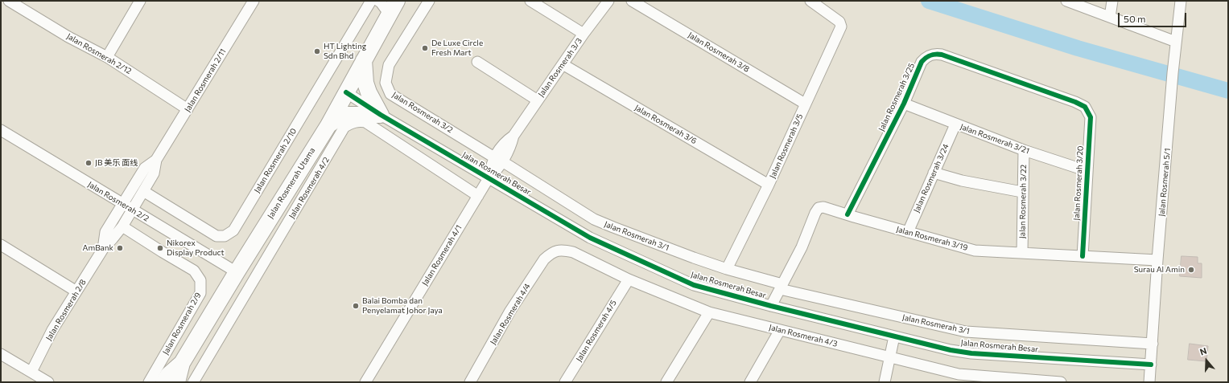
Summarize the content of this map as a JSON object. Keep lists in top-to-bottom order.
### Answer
{
  "streets": {
    "main road": ["Jalan Rosmerah Utama"],
    "street": [
      "Jalan Rosmerah 3/8",
      "Jalan Rosmerah 2/12",
      "Jalan Rosmerah 3/3",
      "Jalan Rosmerah 2/11",
      "Jalan Rosmerah 3/25",
      "Jalan Rosmerah 3/2",
      "Jalan Rosmerah 3/6",
      "Jalan Rosmerah 3/21",
      "Jalan Rosmerah 3/5",
      "Jalan Rosmerah 2/10",
      "Jalan Rosmerah Besar",
      "Jalan Rosmerah 3/24",
      "Jalan Rosmerah 5/1",
      "Jalan Rosmerah 3/20",
      "Jalan Rosmerah 4/2",
      "Jalan Rosmerah 2/2",
      "Jalan Rosmerah 3/22",
      "Jalan Rosmerah 3/1",
      "Jalan Rosmerah 3/19",
      "Jalan Rosmerah 4/1",
      "Jalan Rosmerah 2/8",
      "Jalan Rosmerah 4/4",
      "Jalan Rosmerah 2/9",
      "Jalan Rosmerah 4/5",
      "Jalan Rosmerah 4/3"
    ]
  },
  "crossings": [
    ["Jalan Rosmerah 3/8", "Jalan Rosmerah 3/5"],
    ["Jalan Rosmerah 2/12", "Jalan Rosmerah 2/11"],
    ["Jalan Rosmerah 3/3", "Jalan Rosmerah 3/2"],
    ["Jalan Rosmerah 3/3", "Jalan Rosmerah 3/6"],
    ["Jalan Rosmerah 3/3", "Jalan Rosmerah Besar"],
    ["Jalan Rosmerah 3/3", "Jalan Rosmerah 3/1"],
    ["Jalan Rosmerah 3/3", "Jalan Rosmerah 4/1"],
    ["Jalan Rosmerah 2/11", "Jalan Rosmerah 2/10"],
    ["Jalan Rosmerah 2/11", "Jalan Rosmerah 2/2"],
    ["Jalan Rosmerah 2/11", "Jalan Rosmerah 2/8"],
    ["Jalan Rosmerah 3/25", "Jalan Rosmerah 3/21"],
    ["Jalan Rosmerah 3/25", "Jalan Rosmerah 3/20"],
    ["Jalan Rosmerah 3/25", "Jalan Rosmerah 3/19"],
    ["Jalan Rosmerah 3/2", "Jalan Rosmerah 3/1"],
    ["Jalan Rosmerah 3/6", "Jalan Rosmerah 3/5"],
    ["Jalan Rosmerah 3/21", "Jalan Rosmerah 3/24"],
    ["Jalan Rosmerah 3/21", "Jalan Rosmerah 3/20"],
    ["Jalan Rosmerah 3/21", "Jalan Rosmerah 3/22"],
    ["Jalan Rosmerah 3/5", "Jalan Rosmerah 3/1"],
    ["Jalan Rosmerah Besar", "Jalan Rosmerah 5/1"],
    ["Jalan Rosmerah Besar", "Jalan Rosmerah Utama"],
    ["Jalan Rosmerah Besar", "Jalan Rosmerah 3/19"],
    ["Jalan Rosmerah Besar", "Jalan Rosmerah 4/1"],
    ["Jalan Rosmerah 3/24", "Jalan Rosmerah 3/19"],
    ["Jalan Rosmerah 5/1", "Jalan Rosmerah 3/1"],
    ["Jalan Rosmerah 5/1", "Jalan Rosmerah 3/19"],
    ["Jalan Rosmerah Utama", "Jalan Rosmerah 2/2"],
    ["Jalan Rosmerah 3/20", "Jalan Rosmerah 3/19"],
    ["Jalan Rosmerah 4/2", "Jalan Rosmerah 4/1"],
    ["Jalan Rosmerah 2/2", "Jalan Rosmerah 2/8"],
    ["Jalan Rosmerah 3/22", "Jalan Rosmerah 3/19"],
    ["Jalan Rosmerah 3/1", "Jalan Rosmerah 3/19"],
    ["Jalan Rosmerah 2/8", "Jalan Rosmerah 2/9"],
    ["Jalan Rosmerah 4/4", "Jalan Rosmerah 4/3"],
    ["Jalan Rosmerah 4/5", "Jalan Rosmerah 4/3"]
  ],
  "places": [
    "De Luxe Circle Fresh Mart",
    "HT Lighting Sdn Bhd",
    "JB 美乐 面线",
    "AmBank",
    "Nikorex Display Product",
    "Surau Al Amin",
    "Balai Bomba dan Penyelamat Johor Jaya"
  ],
  "scale_bar": "50 m",
  "north": "top"
}
